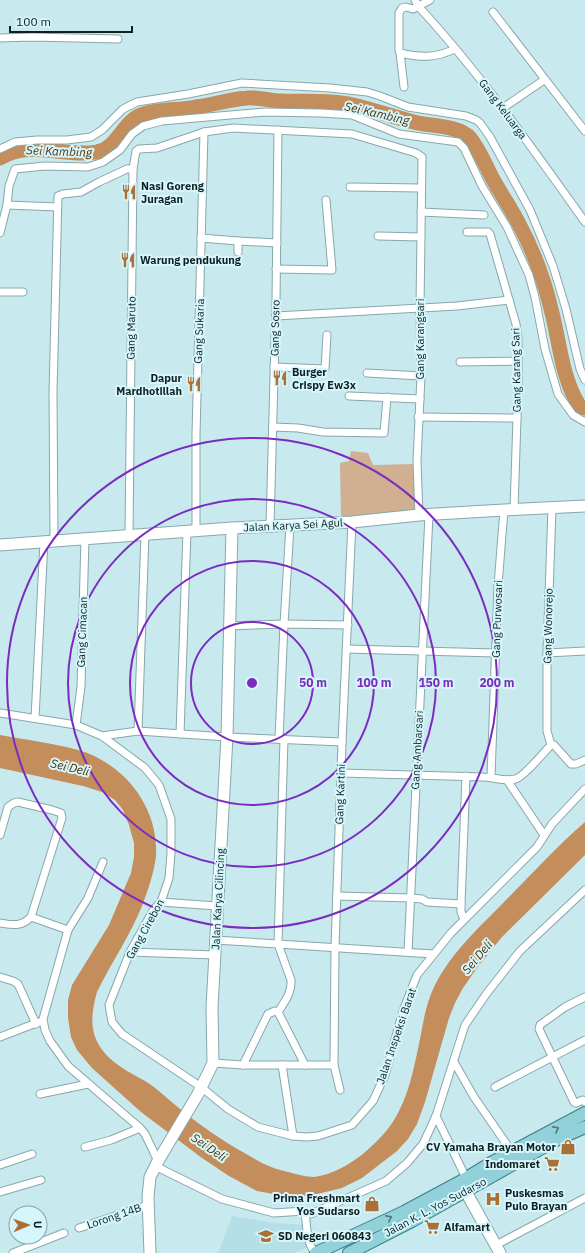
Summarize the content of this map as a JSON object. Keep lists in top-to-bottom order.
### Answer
{
  "streets": {
    "main road": ["Jalan K. L. Yos Sudarso"],
    "street": [
      "Gang Keluarga",
      "Gang Maruto",
      "Gang Sosro",
      "Gang Sukaria",
      "Gang Karangsari",
      "Gang Karang Sari",
      "Jalan Karya Sei Agul",
      "Gang Purwosari",
      "Gang Wonorejo",
      "Gang Cimacan",
      "Gang Ambarsari",
      "Gang Kartini",
      "Jalan Karya Cilincing",
      "Gang Cirebon",
      "Jalan Inspeksi Barat",
      "Lorong 14B"
    ]
  },
  "crossings": [
    ["Gang Maruto", "Gang Sukaria"],
    ["Gang Maruto", "Jalan Karya Sei Agul"],
    ["Gang Sosro", "Gang Karangsari"],
    ["Gang Sosro", "Jalan Karya Sei Agul"],
    ["Gang Sukaria", "Jalan Karya Sei Agul"],
    ["Gang Karangsari", "Jalan Karya Sei Agul"],
    ["Gang Karangsari", "Gang Ambarsari"],
    ["Gang Karang Sari", "Jalan Karya Sei Agul"],
    ["Gang Karang Sari", "Gang Purwosari"],
    ["Jalan Karya Sei Agul", "Gang Purwosari"],
    ["Jalan Karya Sei Agul", "Gang Wonorejo"],
    ["Jalan Karya Sei Agul", "Gang Cimacan"],
    ["Jalan Karya Sei Agul", "Gang Ambarsari"],
    ["Jalan Karya Sei Agul", "Gang Kartini"],
    ["Jalan Karya Sei Agul", "Jalan Karya Cilincing"],
    ["Gang Cimacan", "Gang Cirebon"],
    ["Jalan Karya Cilincing", "Gang Cirebon"],
    ["Jalan Karya Cilincing", "Jalan Inspeksi Barat"],
    ["Jalan Karya Cilincing", "Lorong 14B"],
    ["Gang Cirebon", "Jalan Inspeksi Barat"]
  ],
  "water": ["Sei Kambing", "Sei Deli"],
  "places": {
    "restaurant": [
      "Nasi Goreng Juragan",
      "Warung pendukung",
      "Burger Crispy Ew3x",
      "Dapur Mardhotillah"
    ],
    "shop": ["CV Yamaha Brayan Motor", "Prima Freshmart Yos Sudarso"],
    "supermarket": ["Indomaret", "Alfamart"],
    "hospital": ["Puskesmas Pulo Brayan"],
    "school or university": ["SD Negeri 060843"]
  },
  "scale_bar": "100 m",
  "north": "right",
  "rings": [
    "50 m",
    "100 m",
    "150 m",
    "200 m"
  ]
}
